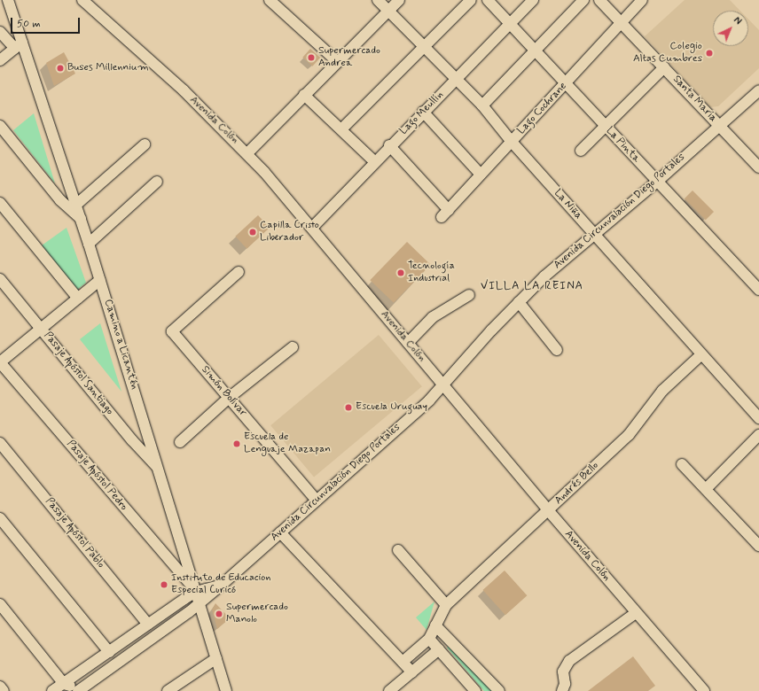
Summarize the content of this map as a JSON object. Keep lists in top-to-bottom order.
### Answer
{
  "streets": {
    "street": [
      "Santa María",
      "Lago Cochrane",
      "Lago Meullín",
      "Avenida Colón",
      "La Pinta",
      "La Niña",
      "Avenida Circunvalación Diego Portales",
      "Camino a Licantén",
      "Pasaje Apóstol Santiago",
      "Simón Bolívar",
      "Pasaje Apóstol Pedro",
      "Andrés Bello",
      "Pasaje Apóstol Pablo"
    ]
  },
  "crossings": [
    ["Santa María", "Lago Cochrane"],
    ["Santa María", "Avenida Circunvalación Diego Portales"],
    ["Lago Cochrane", "Lago Meullín"],
    ["Lago Cochrane", "La Pinta"],
    ["Lago Cochrane", "La Niña"],
    ["Lago Meullín", "Avenida Colón"],
    ["Lago Meullín", "La Pinta"],
    ["Lago Meullín", "La Niña"],
    ["Avenida Colón", "Avenida Circunvalación Diego Portales"],
    ["Avenida Colón", "Andrés Bello"],
    ["La Pinta", "Avenida Circunvalación Diego Portales"],
    ["La Niña", "Avenida Circunvalación Diego Portales"],
    ["La Niña", "Andrés Bello"],
    ["Avenida Circunvalación Diego Portales", "Camino a Licantén"],
    ["Avenida Circunvalación Diego Portales", "Simón Bolívar"],
    ["Avenida Circunvalación Diego Portales", "Pasaje Apóstol Pedro"],
    ["Avenida Circunvalación Diego Portales", "Pasaje Apóstol Pablo"],
    ["Camino a Licantén", "Pasaje Apóstol Santiago"],
    ["Camino a Licantén", "Pasaje Apóstol Pedro"]
  ],
  "districts": ["VILLA LA REINA"],
  "places": [
    "Colegio Altas Cumbres",
    "Supermercado Andrea",
    "Buses Millennium",
    "Capilla Cristo Liberador",
    "Tecnología Industrial",
    "Escuela Uruguay",
    "Escuela de Lenguaje Mazapan",
    "Instituto de Educacion Especial Curicó",
    "Supermercado Manolo"
  ],
  "scale_bar": "50 m",
  "north": "top right"
}
